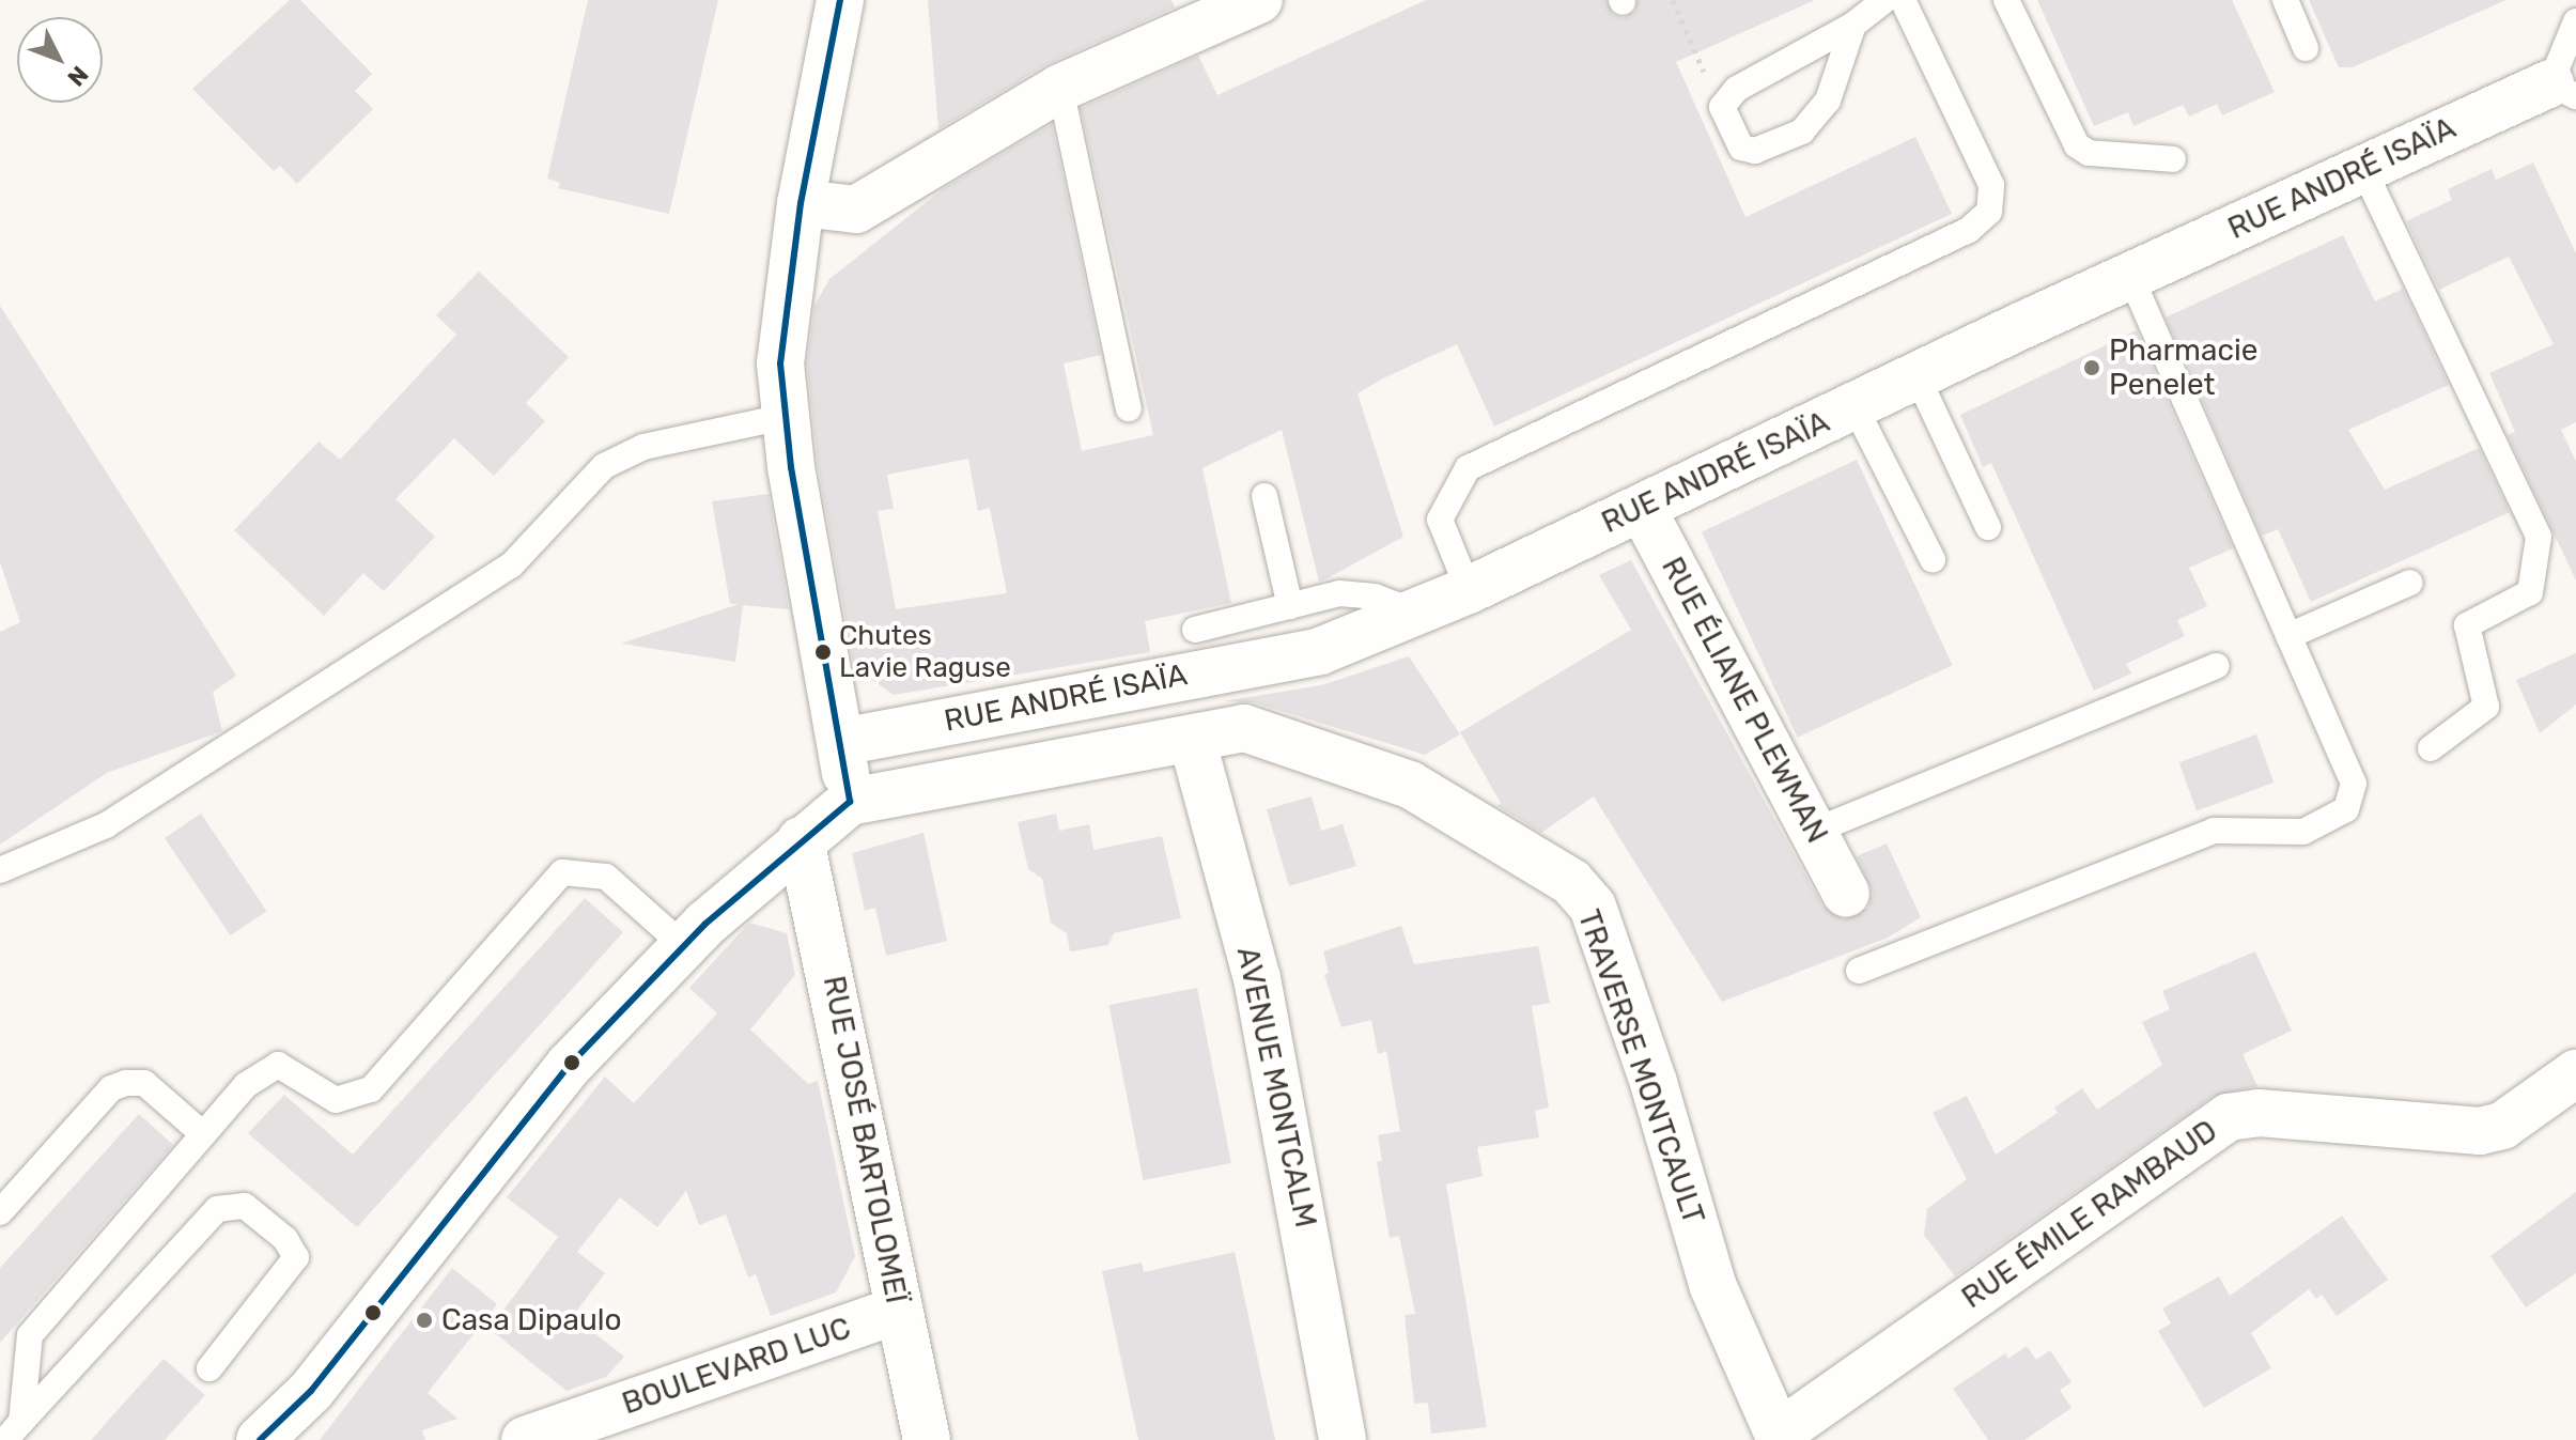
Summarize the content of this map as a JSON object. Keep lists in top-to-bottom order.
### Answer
{
  "streets": {
    "street": [
      "RUE ANDRÉ ISAÏA",
      "RUE ÉLIANE PLEWMAN",
      "TRAVERSE MONTCAULT",
      "AVENUE MONTCALM",
      "RUE JOSÉ BARTOLOMEÏ",
      "RUE ÉMILE RAMBAUD",
      "BOULEVARD LUC"
    ]
  },
  "crossings": [
    ["RUE ANDRÉ ISAÏA", "RUE ÉLIANE PLEWMAN"],
    ["TRAVERSE MONTCAULT", "AVENUE MONTCALM"],
    ["TRAVERSE MONTCAULT", "RUE ÉMILE RAMBAUD"],
    ["RUE JOSÉ BARTOLOMEÏ", "BOULEVARD LUC"]
  ],
  "places": ["Pharmacie Penelet", "Chutes Lavie Raguse", "Casa Dipaulo"],
  "north": "bottom right"
}
